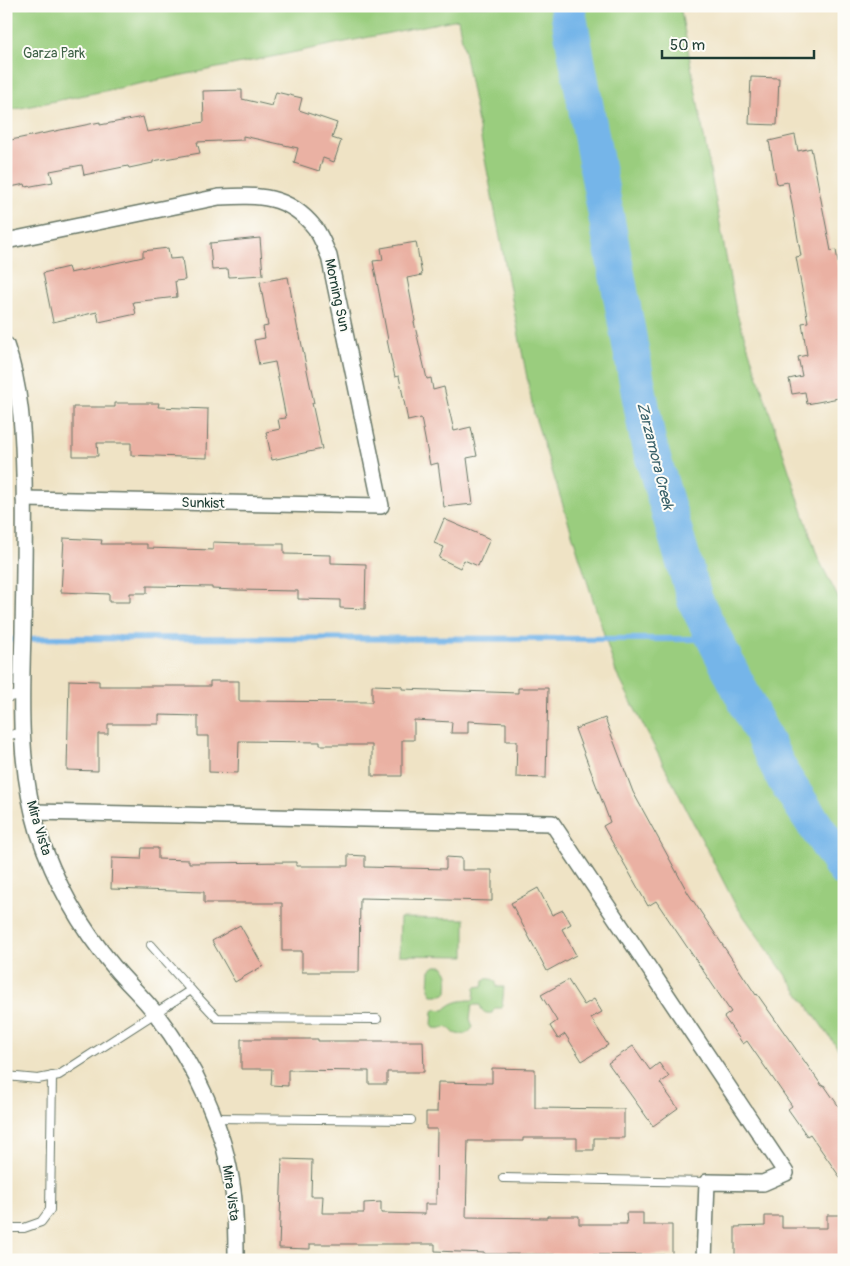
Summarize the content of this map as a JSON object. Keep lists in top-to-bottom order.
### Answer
{
  "streets": {
    "street": ["Morning Sun", "Sunkist", "Mira Vista"]
  },
  "crossings": [
    ["Morning Sun", "Sunkist"],
    ["Sunkist", "Mira Vista"]
  ],
  "water": ["Zarzamora Creek"],
  "parks": ["Garza Park"],
  "scale_bar": "50 m"
}
